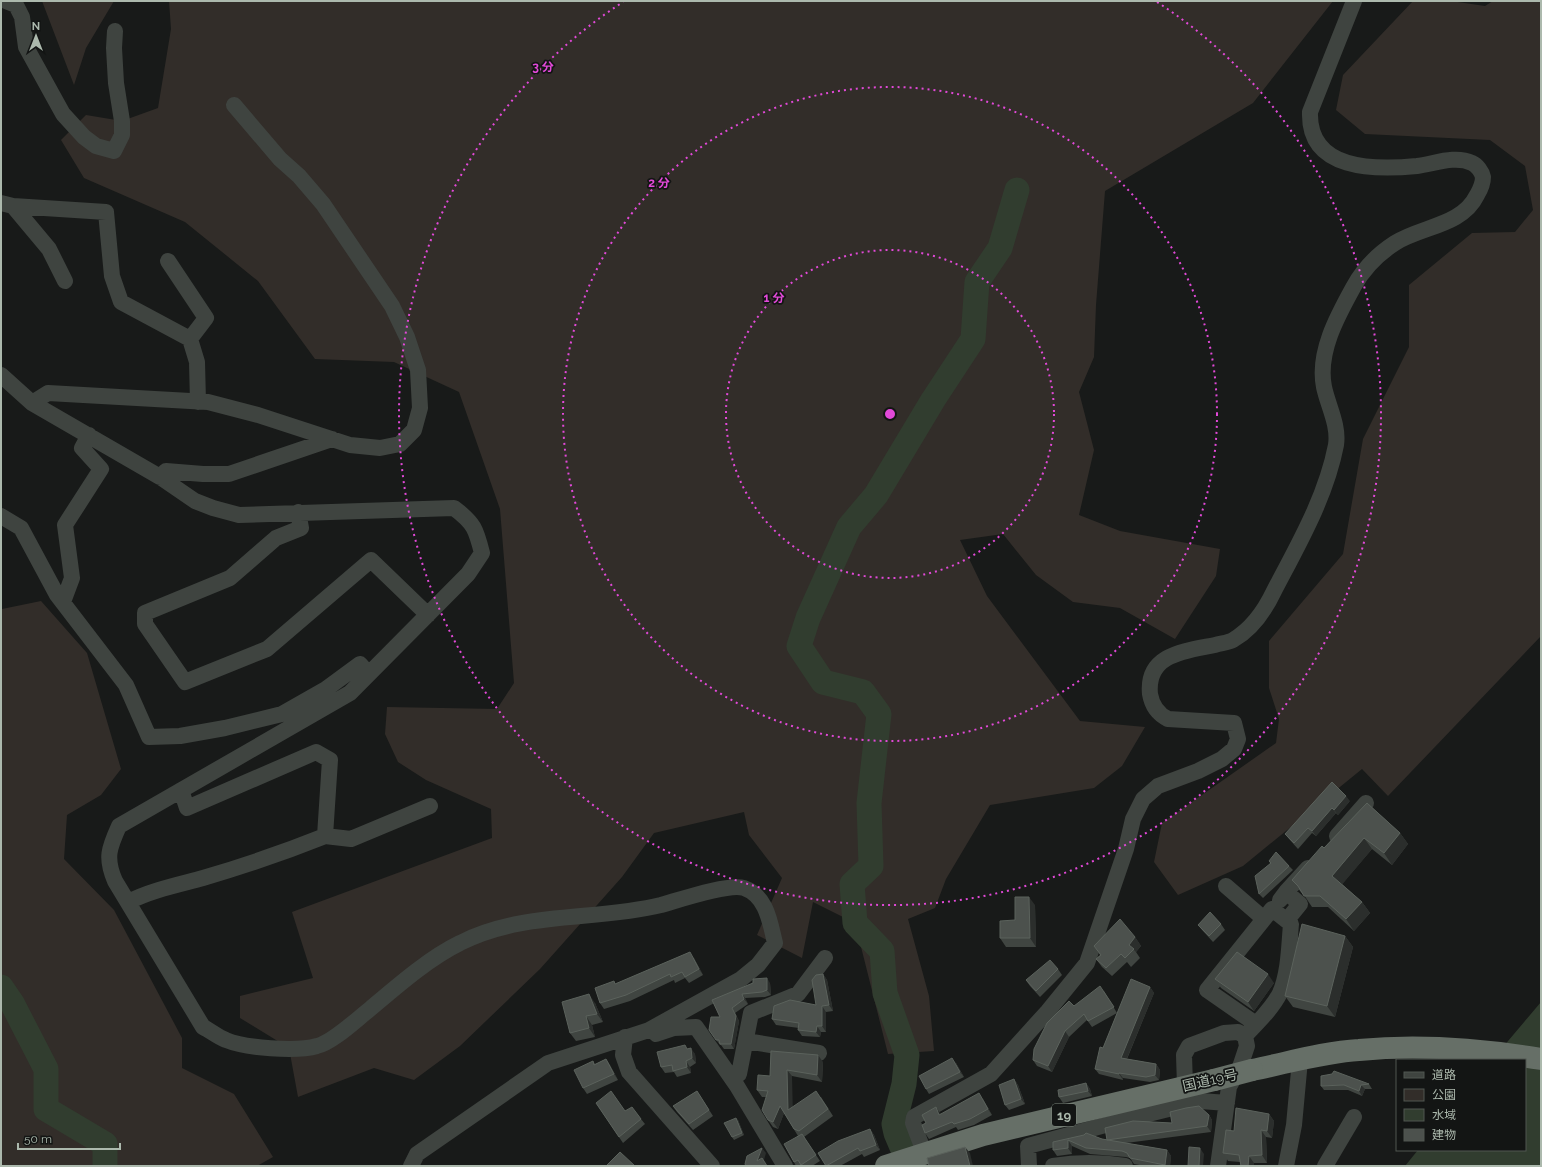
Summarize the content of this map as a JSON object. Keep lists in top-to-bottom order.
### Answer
{
  "streets": {
    "highway": ["国道19号", "19"]
  },
  "legend": [
    "道路",
    "公園",
    "水域",
    "建物"
  ],
  "scale_bar": "50 m",
  "north": "top",
  "rings": ["3 分", "2 分", "1 分"]
}
